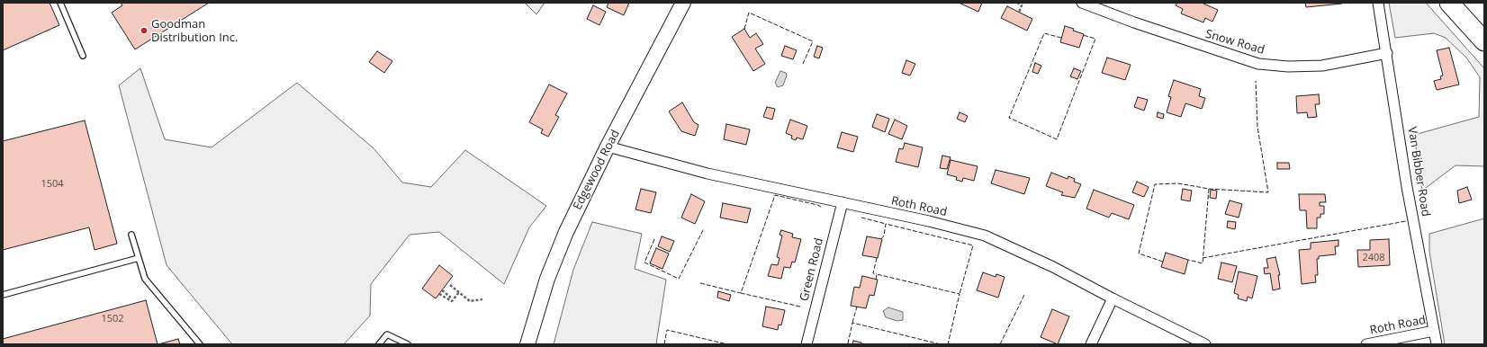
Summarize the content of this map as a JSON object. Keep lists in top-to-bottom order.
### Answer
{
  "streets": {
    "street": [
      "Snow Road",
      "Edgewood Road",
      "Van Bibber Road",
      "Roth Road",
      "Green Road"
    ]
  },
  "crossings": [
    ["Snow Road", "Van Bibber Road"],
    ["Edgewood Road", "Roth Road"],
    ["Van Bibber Road", "Roth Road"],
    ["Roth Road", "Green Road"]
  ],
  "places": ["Goodman Distribution Inc."],
  "house_numbers": ["1504", "2408", "1502"]
}
